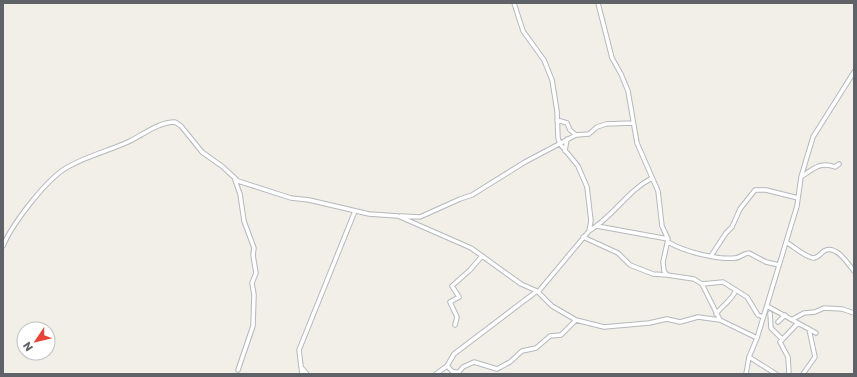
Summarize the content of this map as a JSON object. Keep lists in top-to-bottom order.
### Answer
{
  "north": "bottom left"
}
